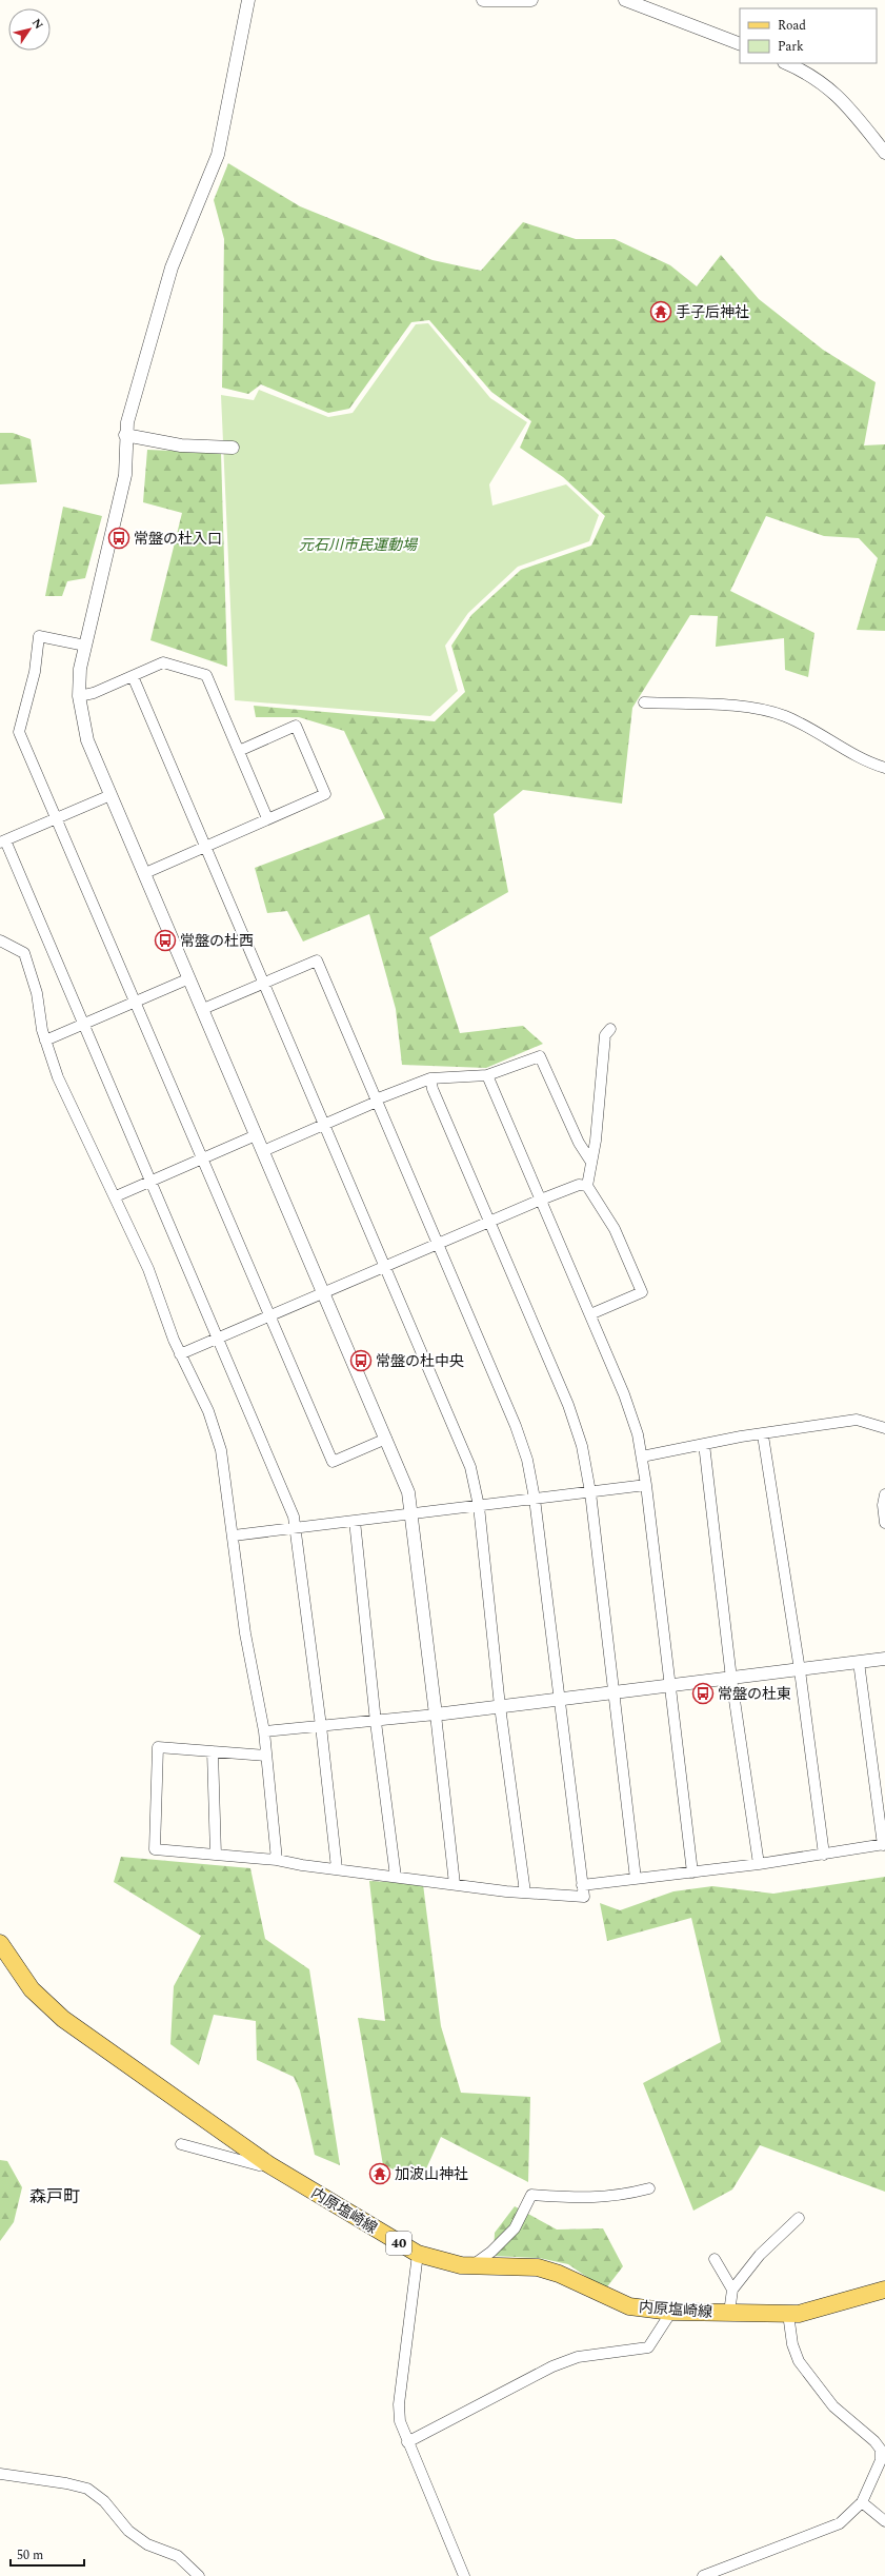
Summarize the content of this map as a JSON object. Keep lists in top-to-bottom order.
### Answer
{
  "streets": {
    "main road": ["内原塩崎線", "40"]
  },
  "districts": ["森戸町"],
  "parks": ["元石川市民運動場"],
  "places": {
    "temple": ["手子后神社", "加波山神社"],
    "bus stop": [
      "常盤の杜入口",
      "常盤の杜西",
      "常盤の杜中央",
      "常盤の杜東"
    ]
  },
  "legend": ["Road", "Park"],
  "scale_bar": "50 m",
  "north": "top right"
}
